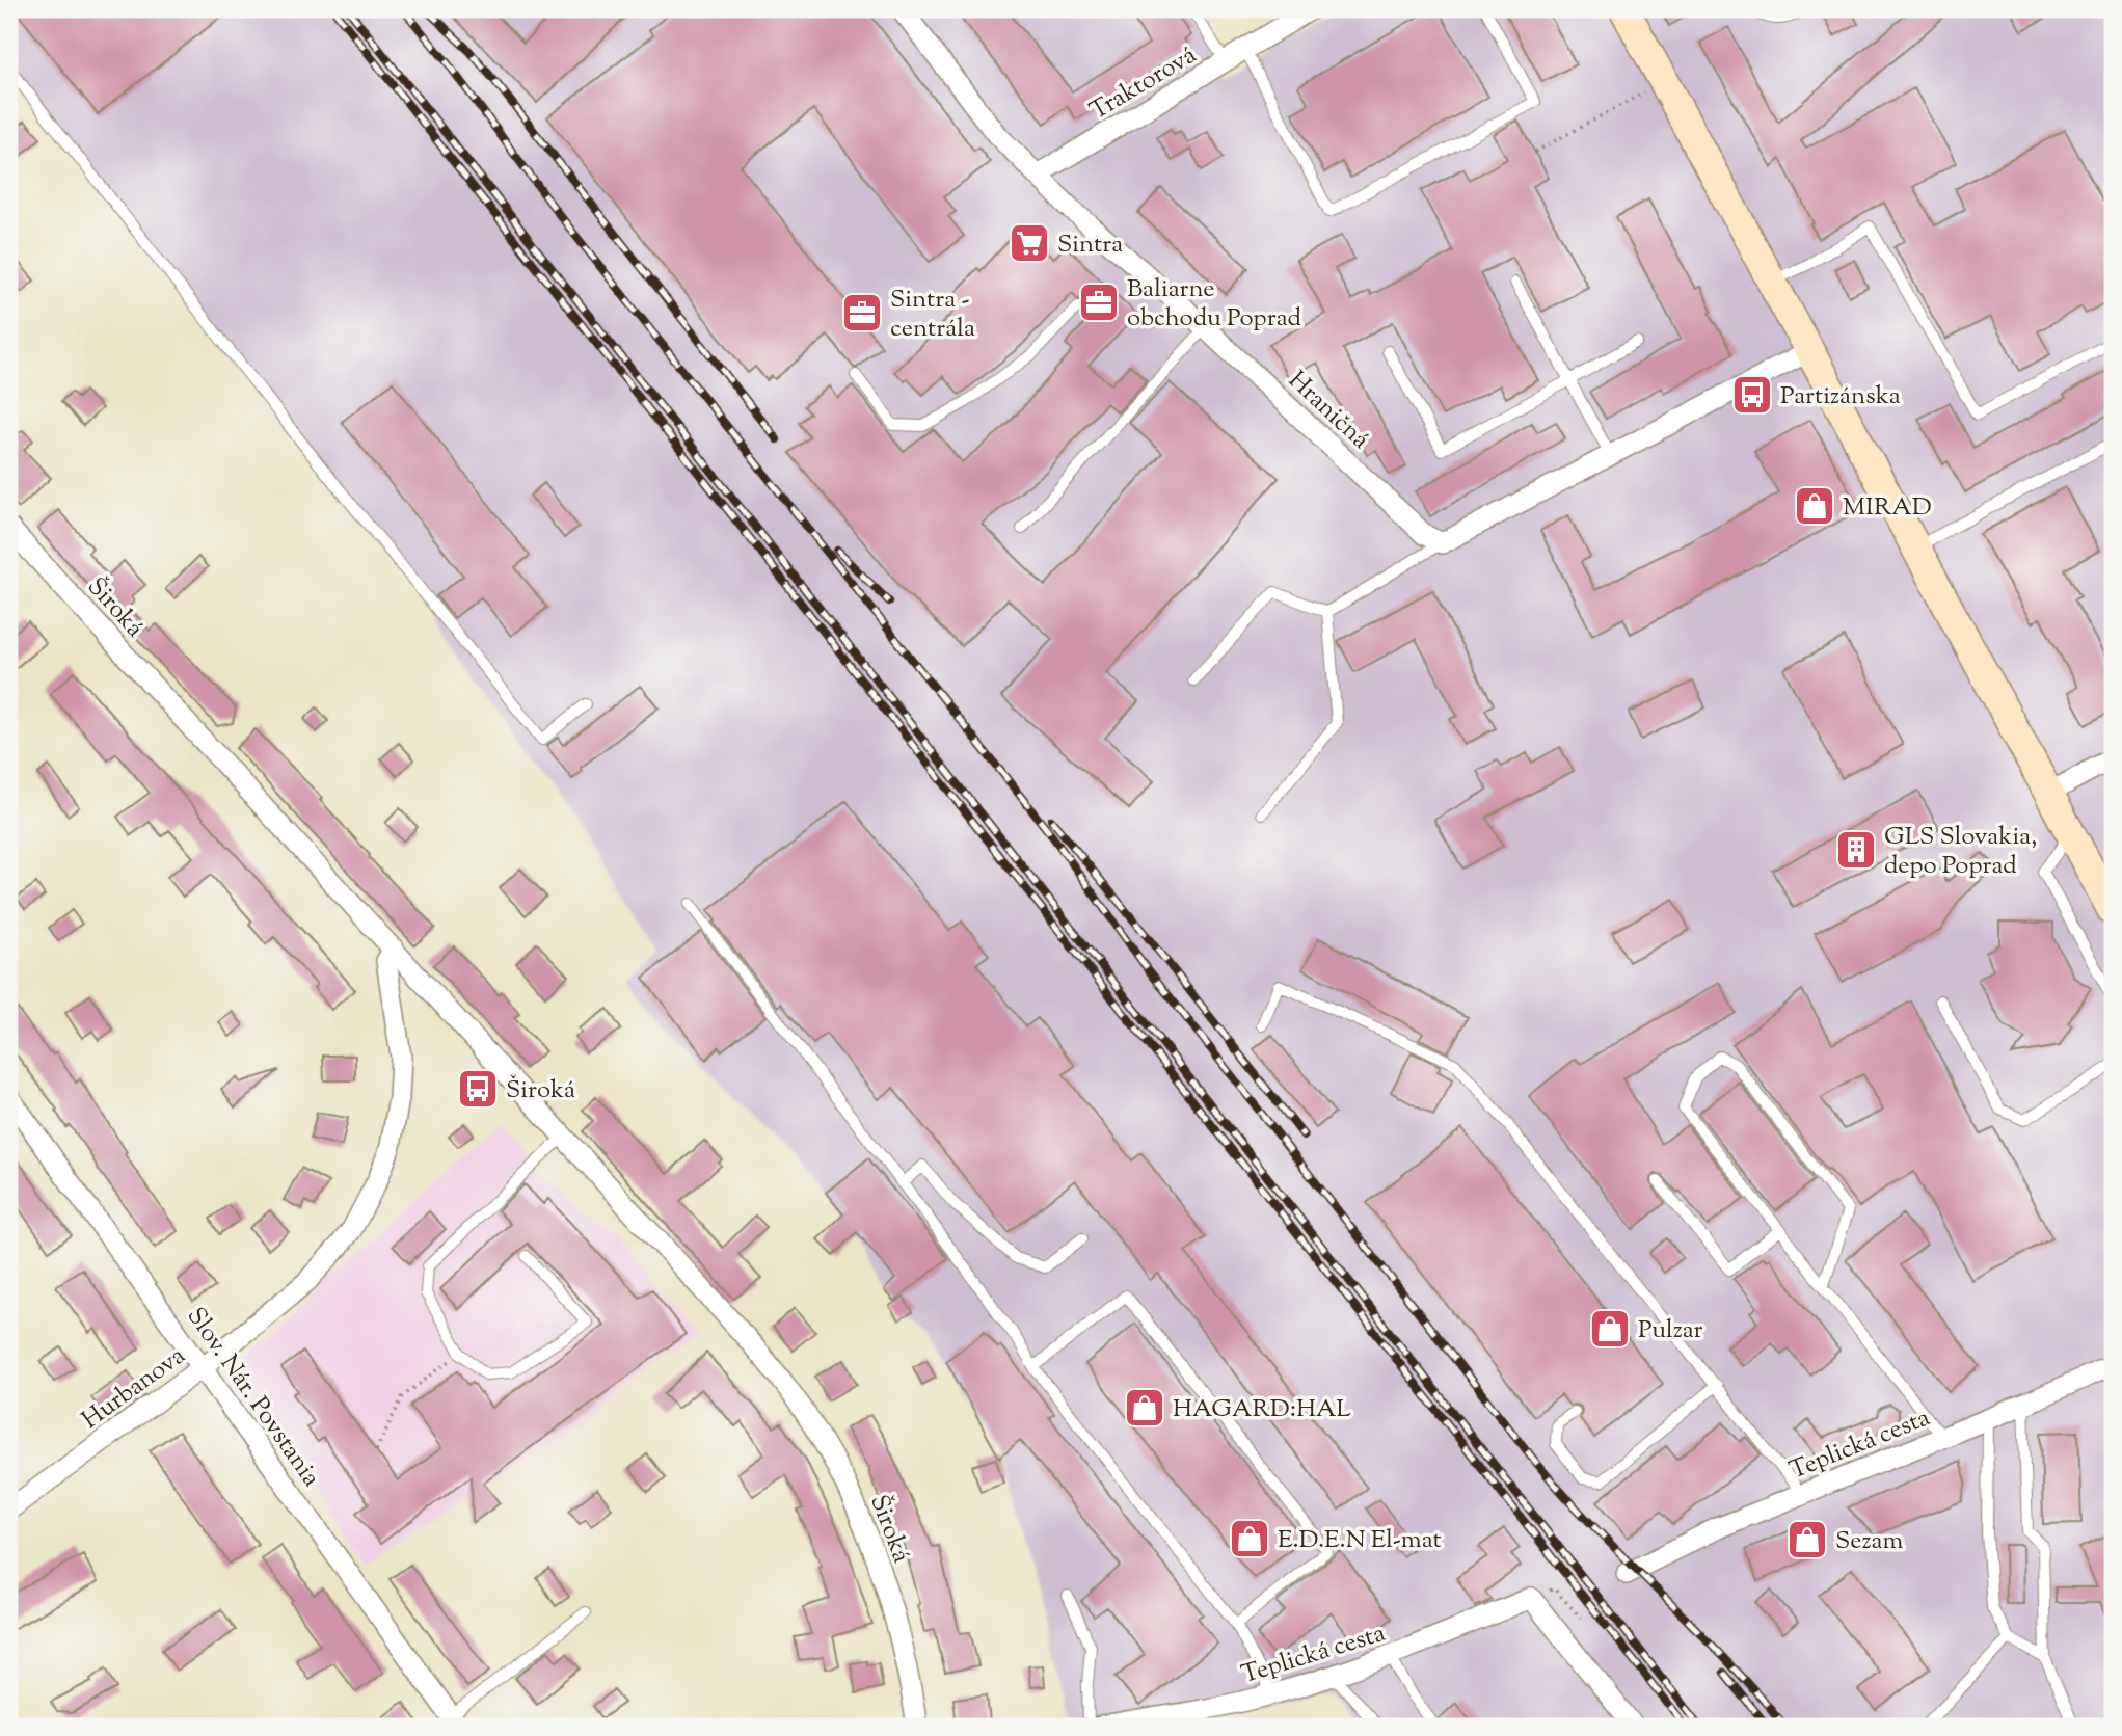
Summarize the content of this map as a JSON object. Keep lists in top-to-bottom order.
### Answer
{
  "streets": {
    "street": [
      "Traktorová",
      "Hraničná",
      "Široká",
      "Hurbanova",
      "Slov. Nár. Povstania",
      "Teplická cesta"
    ]
  },
  "crossings": [
    ["Traktorová", "Hraničná"],
    ["Široká", "Hurbanova"],
    ["Hurbanova", "Slov. Nár. Povstania"]
  ],
  "places": {
    "supermarket": ["Sintra"],
    "office": ["Baliarne obchodu Poprad", "Sintra - centrála"],
    "bus stop": ["Partizánska", "Široká"],
    "shop": [
      "MIRAD",
      "Pulzar",
      "HAGARD:HAL",
      "E.D.E.N El-mat",
      "Sezam"
    ],
    "building": ["GLS Slovakia, depo Poprad"]
  }
}
